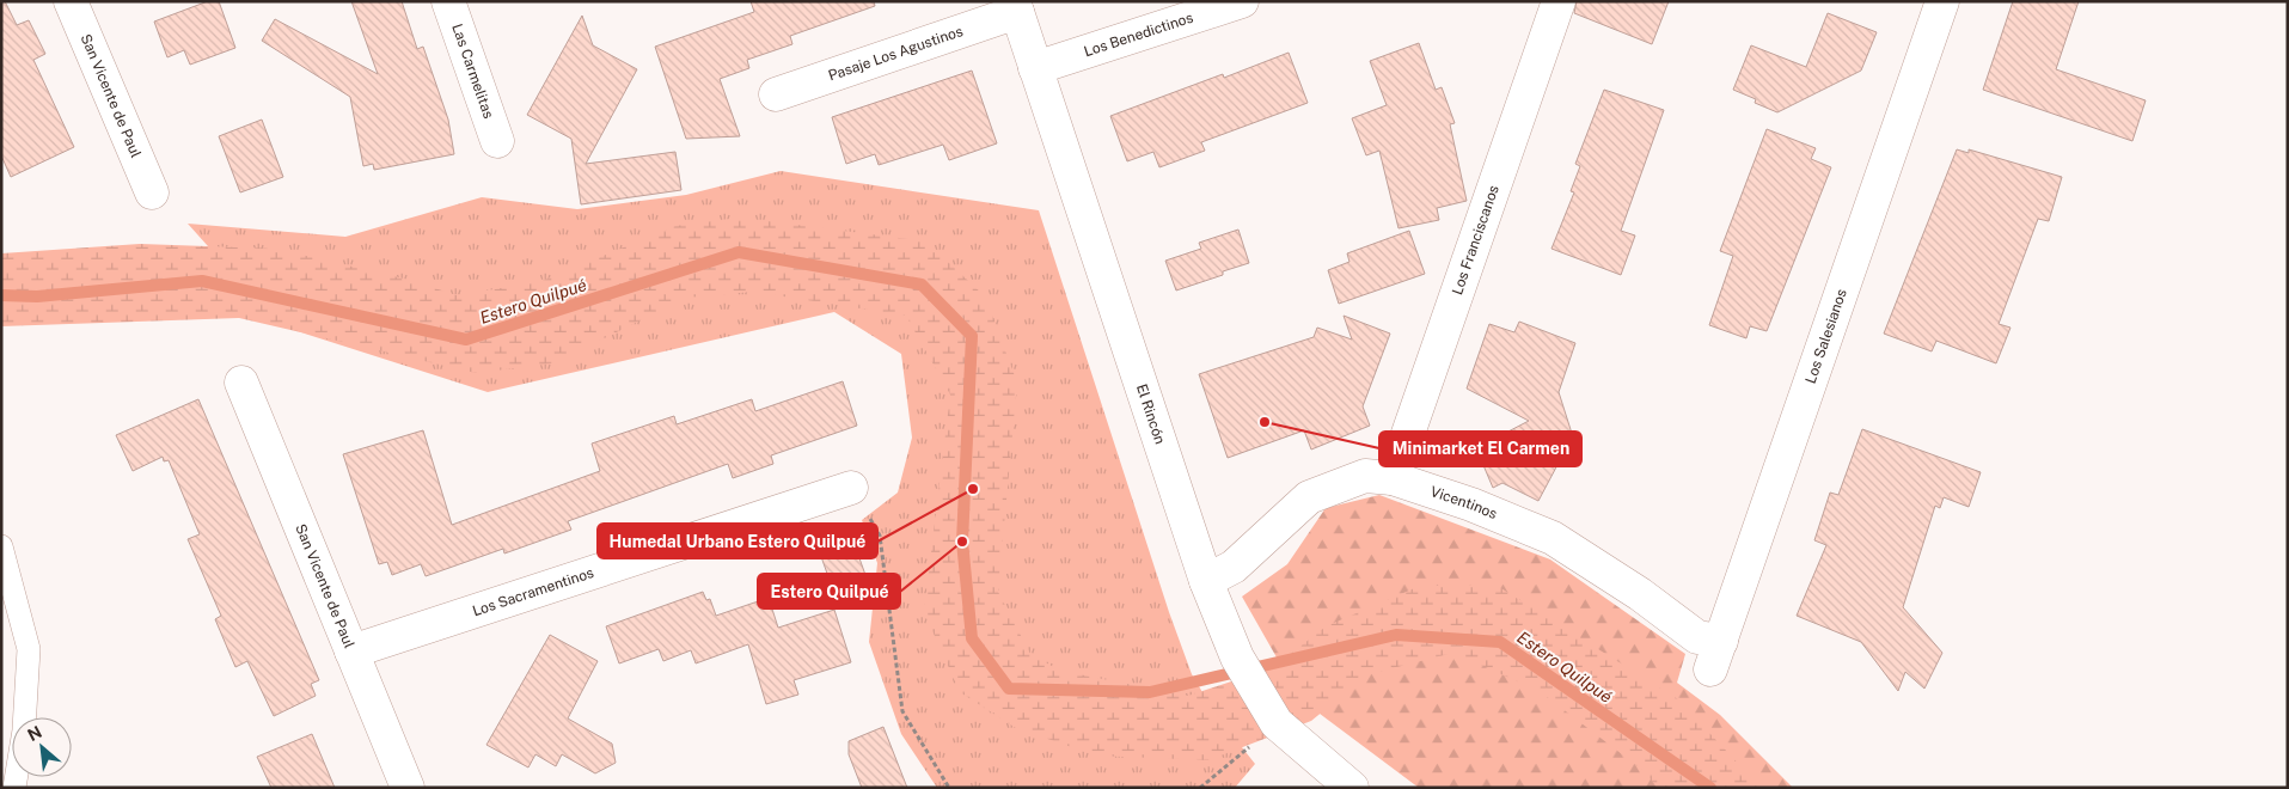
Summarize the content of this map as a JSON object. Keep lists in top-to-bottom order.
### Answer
{
  "streets": {
    "street": [
      "Los Benedictinos",
      "Pasaje Los Agustinos",
      "Las Carmelitas",
      "San Vicente de Paul",
      "Los Franciscanos",
      "Los Salesianos",
      "El Rincón",
      "Vicentinos",
      "Los Sacramentinos"
    ]
  },
  "crossings": [
    ["Los Benedictinos", "El Rincón"],
    ["Pasaje Los Agustinos", "El Rincón"],
    ["San Vicente de Paul", "Los Sacramentinos"],
    ["Los Franciscanos", "Vicentinos"],
    ["Los Salesianos", "Vicentinos"],
    ["El Rincón", "Vicentinos"]
  ],
  "water": ["Estero Quilpué"],
  "places": ["Minimarket El Carmen", "Humedal Urbano Estero Quilpué", "Estero Quilpué"],
  "north": "top left"
}
